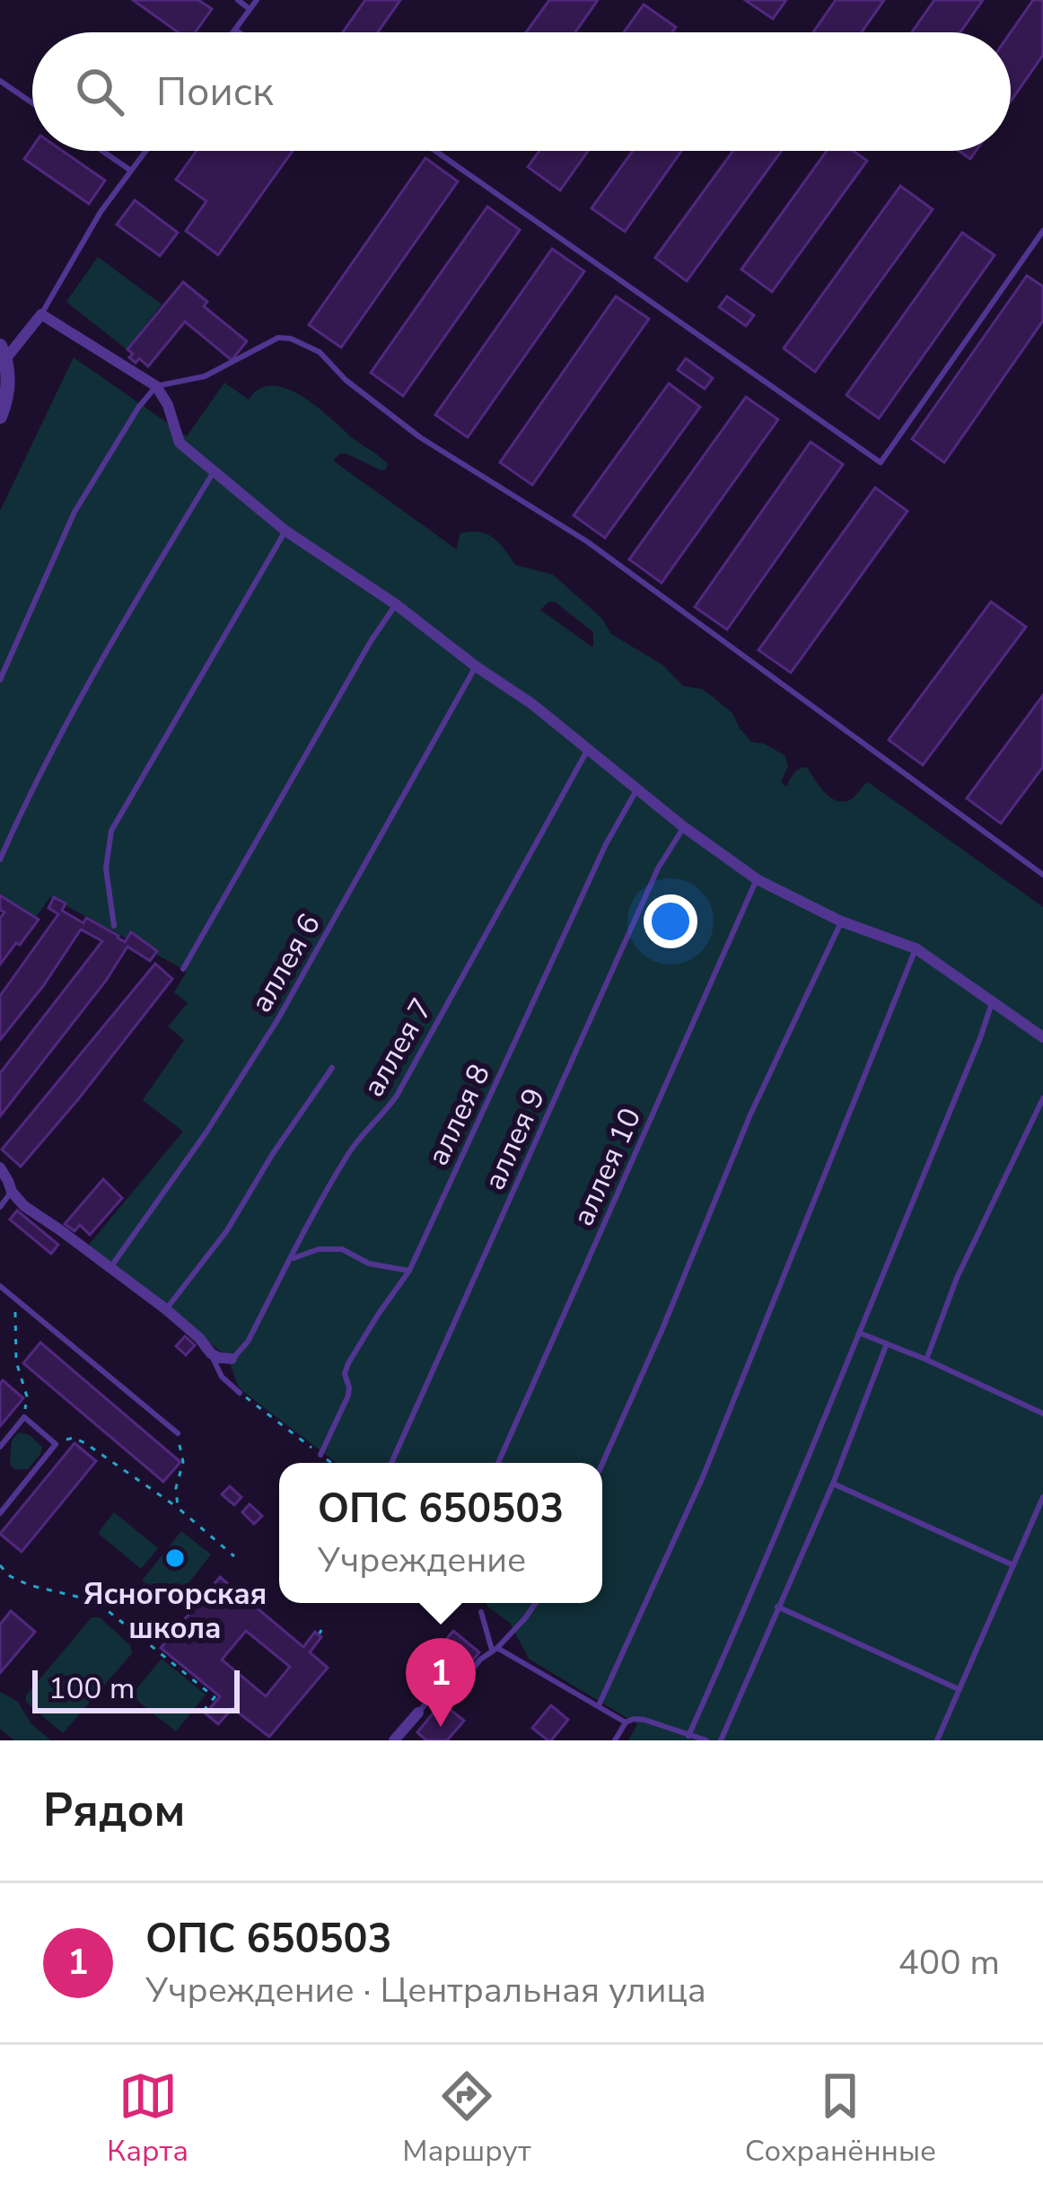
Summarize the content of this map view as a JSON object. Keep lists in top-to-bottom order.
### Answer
{
  "streets": {
    "lane": [
      "аллея 6",
      "аллея 7",
      "аллея 8",
      "аллея 9",
      "аллея 10"
    ]
  },
  "places": ["Ясногорская школа"],
  "scale_bar": "100 m",
  "page": {
    "search": "Поиск",
    "popup": ["ОПС 650503", "Учреждение"],
    "pins": "1",
    "scale": "100 m",
    "heading": "Рядом",
    "list": [
      {
        "mark": "1",
        "name": "ОПС 650503",
        "note": "Учреждение · Центральная улица",
        "value": "400 m"
      }
    ],
    "nav": ["Карта", "Маршрут", "Сохранённые"]
  }
}
